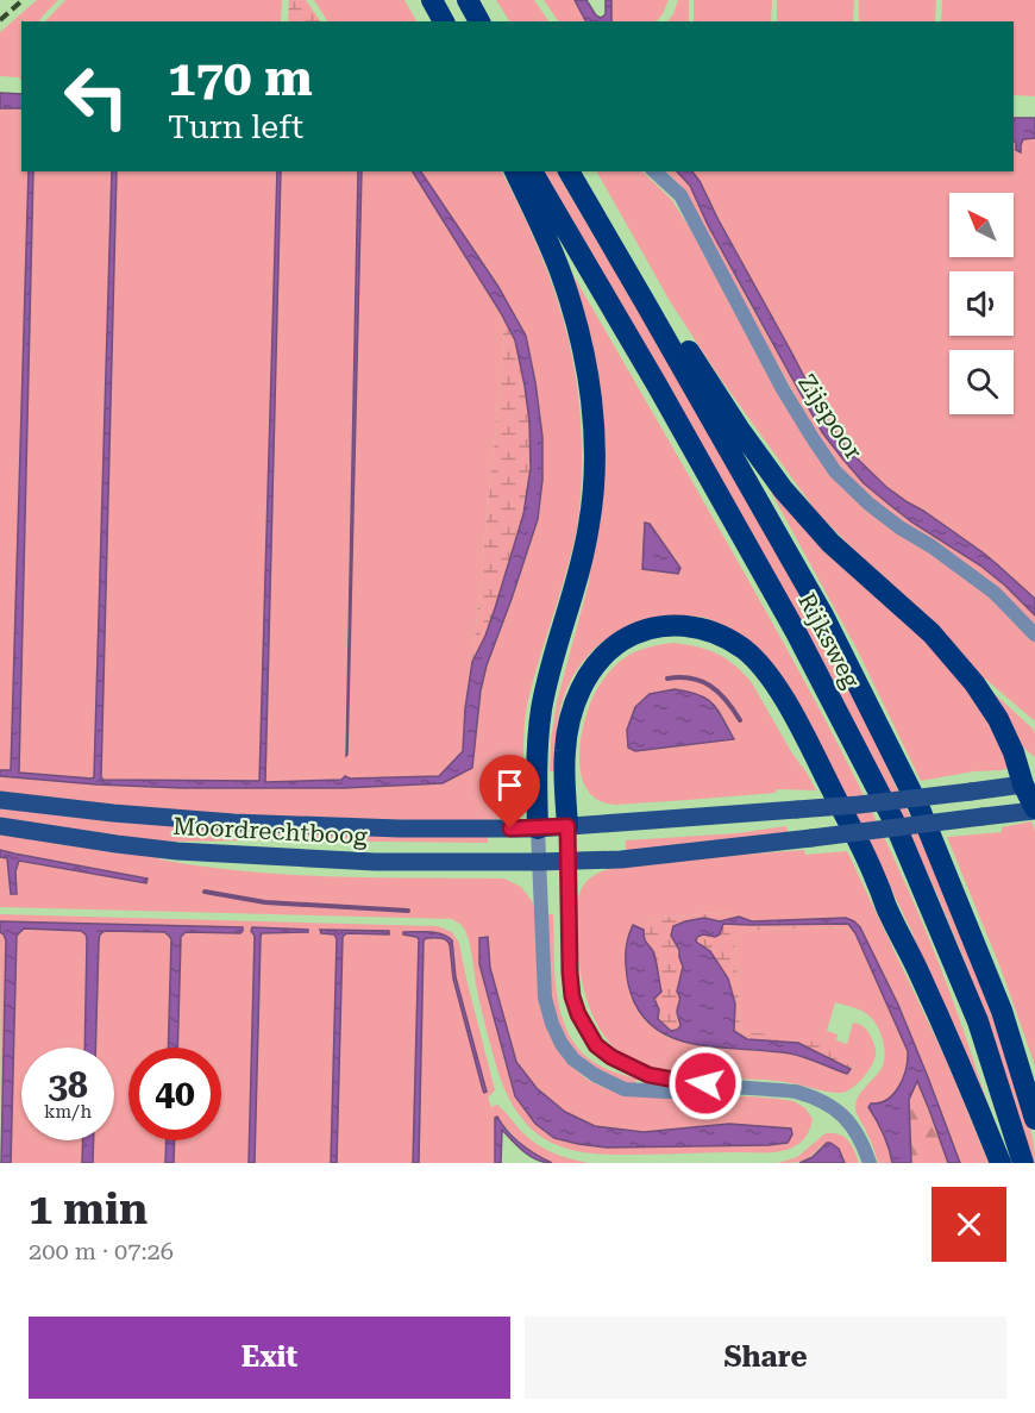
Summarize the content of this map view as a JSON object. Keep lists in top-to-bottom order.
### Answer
{
  "streets": {
    "highway": ["Rijksweg"],
    "main road": ["Moordrechtboog"],
    "street": ["Zijspoor"]
  },
  "north": "top left",
  "page": {
    "turn": ["170 m", "Turn left"],
    "speed": "38 km/h",
    "limit": "40",
    "heading": ["1 min", "200 m · 07:26"],
    "buttons": ["Exit", "Share"]
  }
}
